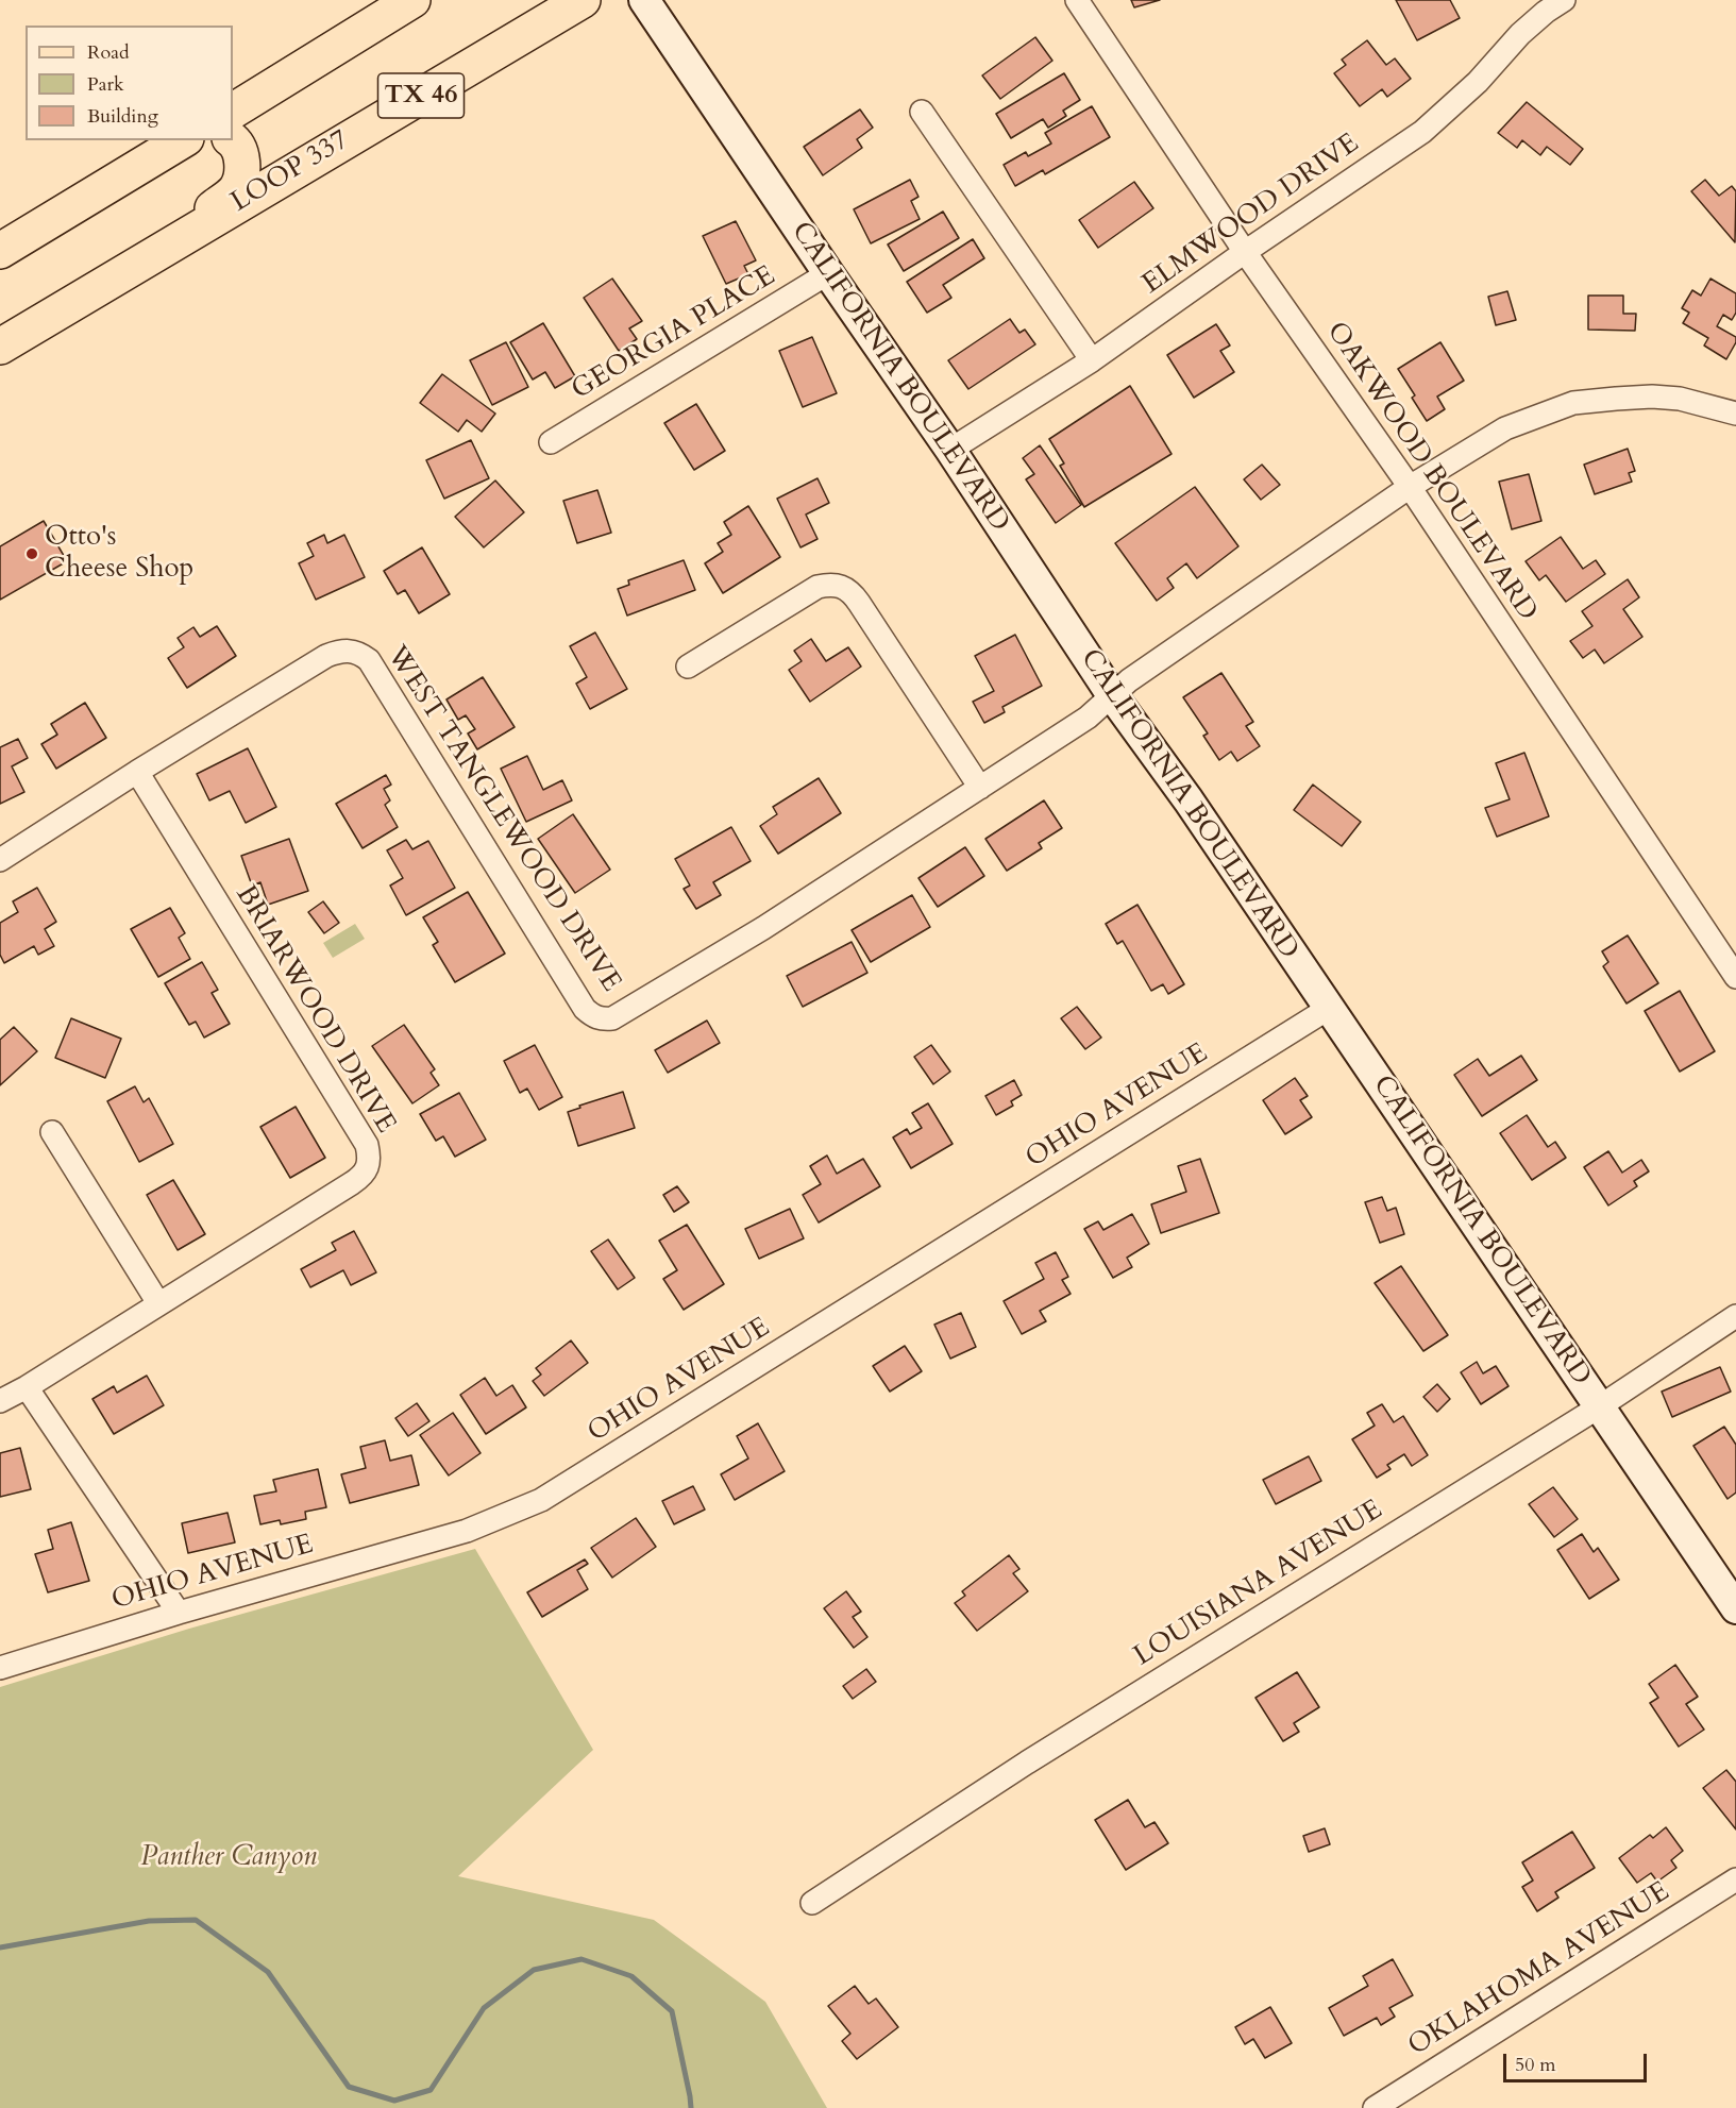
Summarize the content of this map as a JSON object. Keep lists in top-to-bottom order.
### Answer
{
  "streets": {
    "main road": ["TX 46", "LOOP 337"],
    "street": [
      "ELMWOOD DRIVE",
      "GEORGIA PLACE",
      "CALIFORNIA BOULEVARD",
      "OAKWOOD BOULEVARD",
      "WEST TANGLEWOOD DRIVE",
      "BRIARWOOD DRIVE",
      "OHIO AVENUE",
      "LOUISIANA AVENUE",
      "OKLAHOMA AVENUE"
    ]
  },
  "crossings": [
    ["ELMWOOD DRIVE", "CALIFORNIA BOULEVARD"],
    ["ELMWOOD DRIVE", "OAKWOOD BOULEVARD"],
    ["GEORGIA PLACE", "CALIFORNIA BOULEVARD"],
    ["CALIFORNIA BOULEVARD", "WEST TANGLEWOOD DRIVE"],
    ["CALIFORNIA BOULEVARD", "OHIO AVENUE"],
    ["CALIFORNIA BOULEVARD", "LOUISIANA AVENUE"],
    ["OAKWOOD BOULEVARD", "WEST TANGLEWOOD DRIVE"],
    ["WEST TANGLEWOOD DRIVE", "BRIARWOOD DRIVE"]
  ],
  "parks": ["Panther Canyon"],
  "places": ["Otto's Cheese Shop"],
  "legend": ["Road", "Park", "Building"],
  "scale_bar": "50 m"
}
